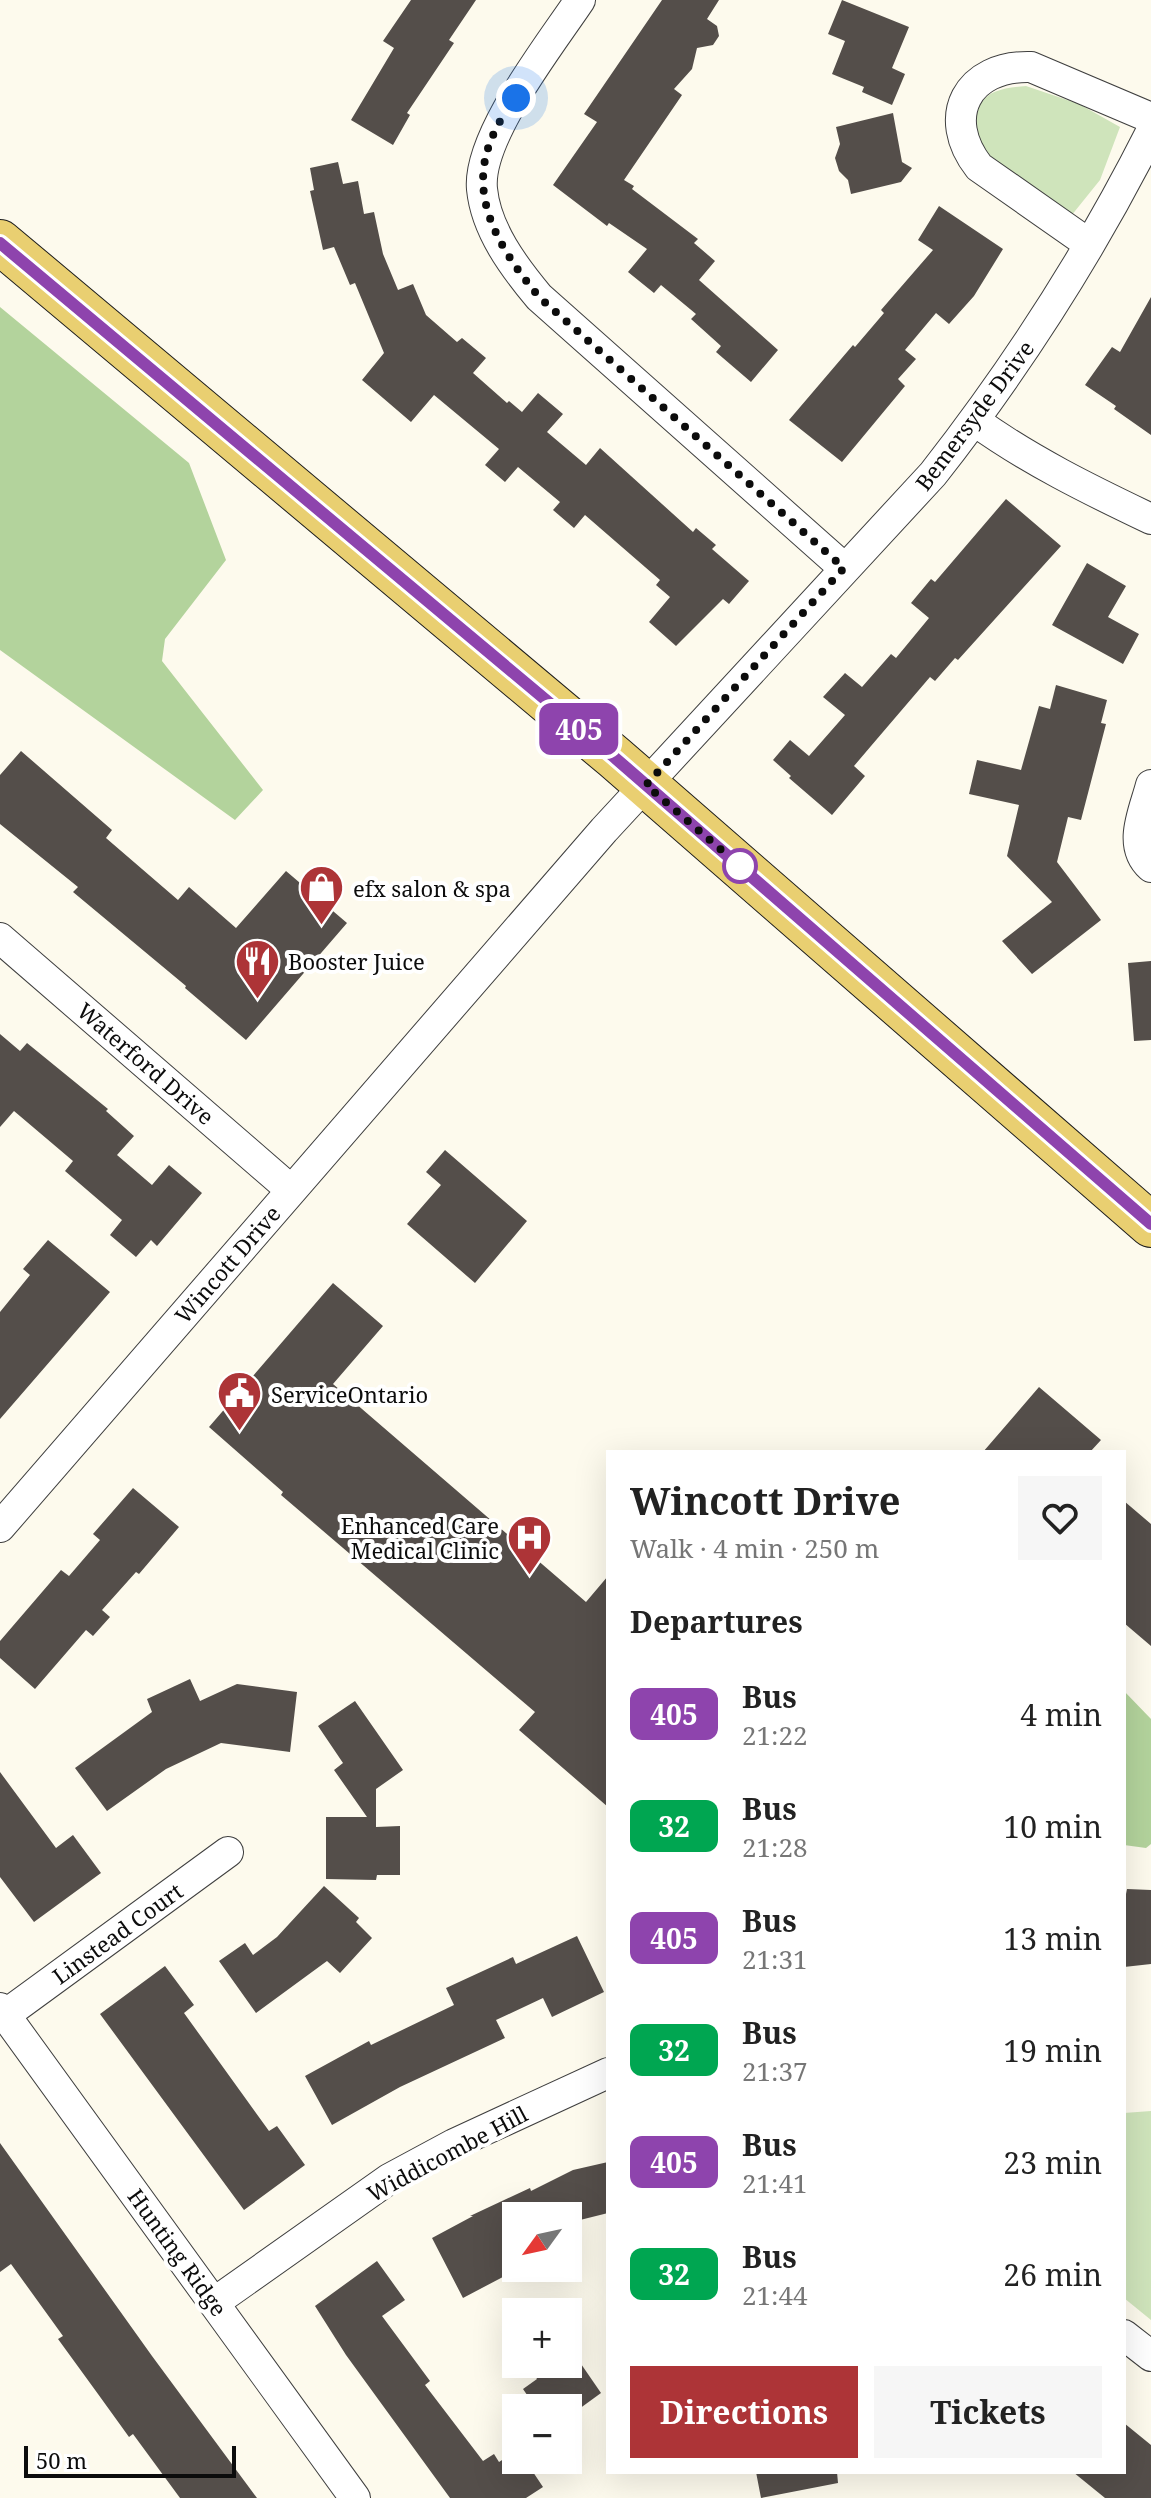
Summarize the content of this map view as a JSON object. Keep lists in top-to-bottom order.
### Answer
{
  "streets": {
    "street": [
      "Bemersyde Drive",
      "Waterford Drive",
      "Wincott Drive",
      "Linstead Court",
      "Widdicombe Hill",
      "Hunting Ridge"
    ]
  },
  "crossings": [
    ["Bemersyde Drive", "Wincott Drive"],
    ["Waterford Drive", "Wincott Drive"],
    ["Linstead Court", "Hunting Ridge"],
    ["Widdicombe Hill", "Hunting Ridge"]
  ],
  "places": {
    "shop": ["efx salon & spa"],
    "restaurant": ["Booster Juice"],
    "public building": ["ServiceOntario"],
    "hospital": ["Enhanced Care Medical Clinic"]
  },
  "lines": ["bus line 405"],
  "scale_bar": "50 m",
  "north": "bottom left",
  "page": {
    "on_map": "405",
    "heading": [
      ["Wincott Drive", "Walk · 4 min · 250 m"],
      "Departures"
    ],
    "list": [
      {
        "mark": "405",
        "name": "Bus",
        "note": "21:22",
        "value": "4 min"
      },
      {
        "mark": "32",
        "name": "Bus",
        "note": "21:28",
        "value": "10 min"
      },
      {
        "mark": "405",
        "name": "Bus",
        "note": "21:31",
        "value": "13 min"
      },
      {
        "mark": "32",
        "name": "Bus",
        "note": "21:37",
        "value": "19 min"
      },
      {
        "mark": "405",
        "name": "Bus",
        "note": "21:41",
        "value": "23 min"
      },
      {
        "mark": "32",
        "name": "Bus",
        "note": "21:44",
        "value": "26 min"
      }
    ],
    "map_buttons": ["+", "−"],
    "buttons": ["Directions", "Tickets"],
    "scale": "50 m"
  }
}
